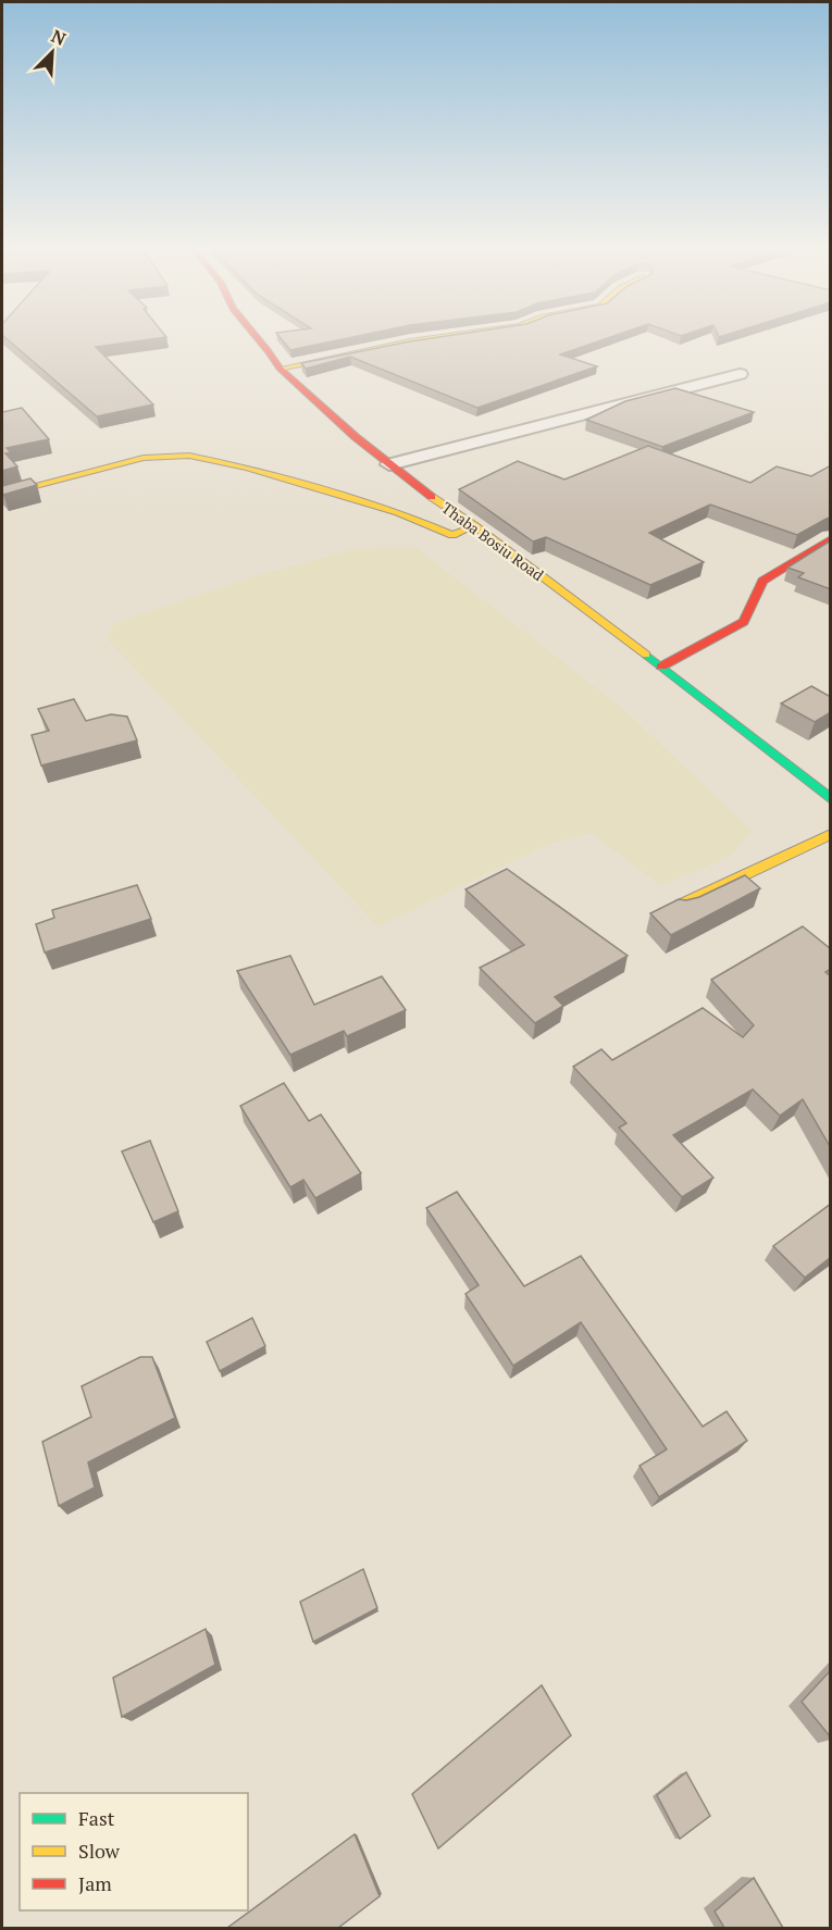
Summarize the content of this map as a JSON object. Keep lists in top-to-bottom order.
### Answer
{
  "streets": {
    "street": ["Thaba Bosiu Road"]
  },
  "legend": ["Fast", "Slow", "Jam"],
  "north": "top right"
}
